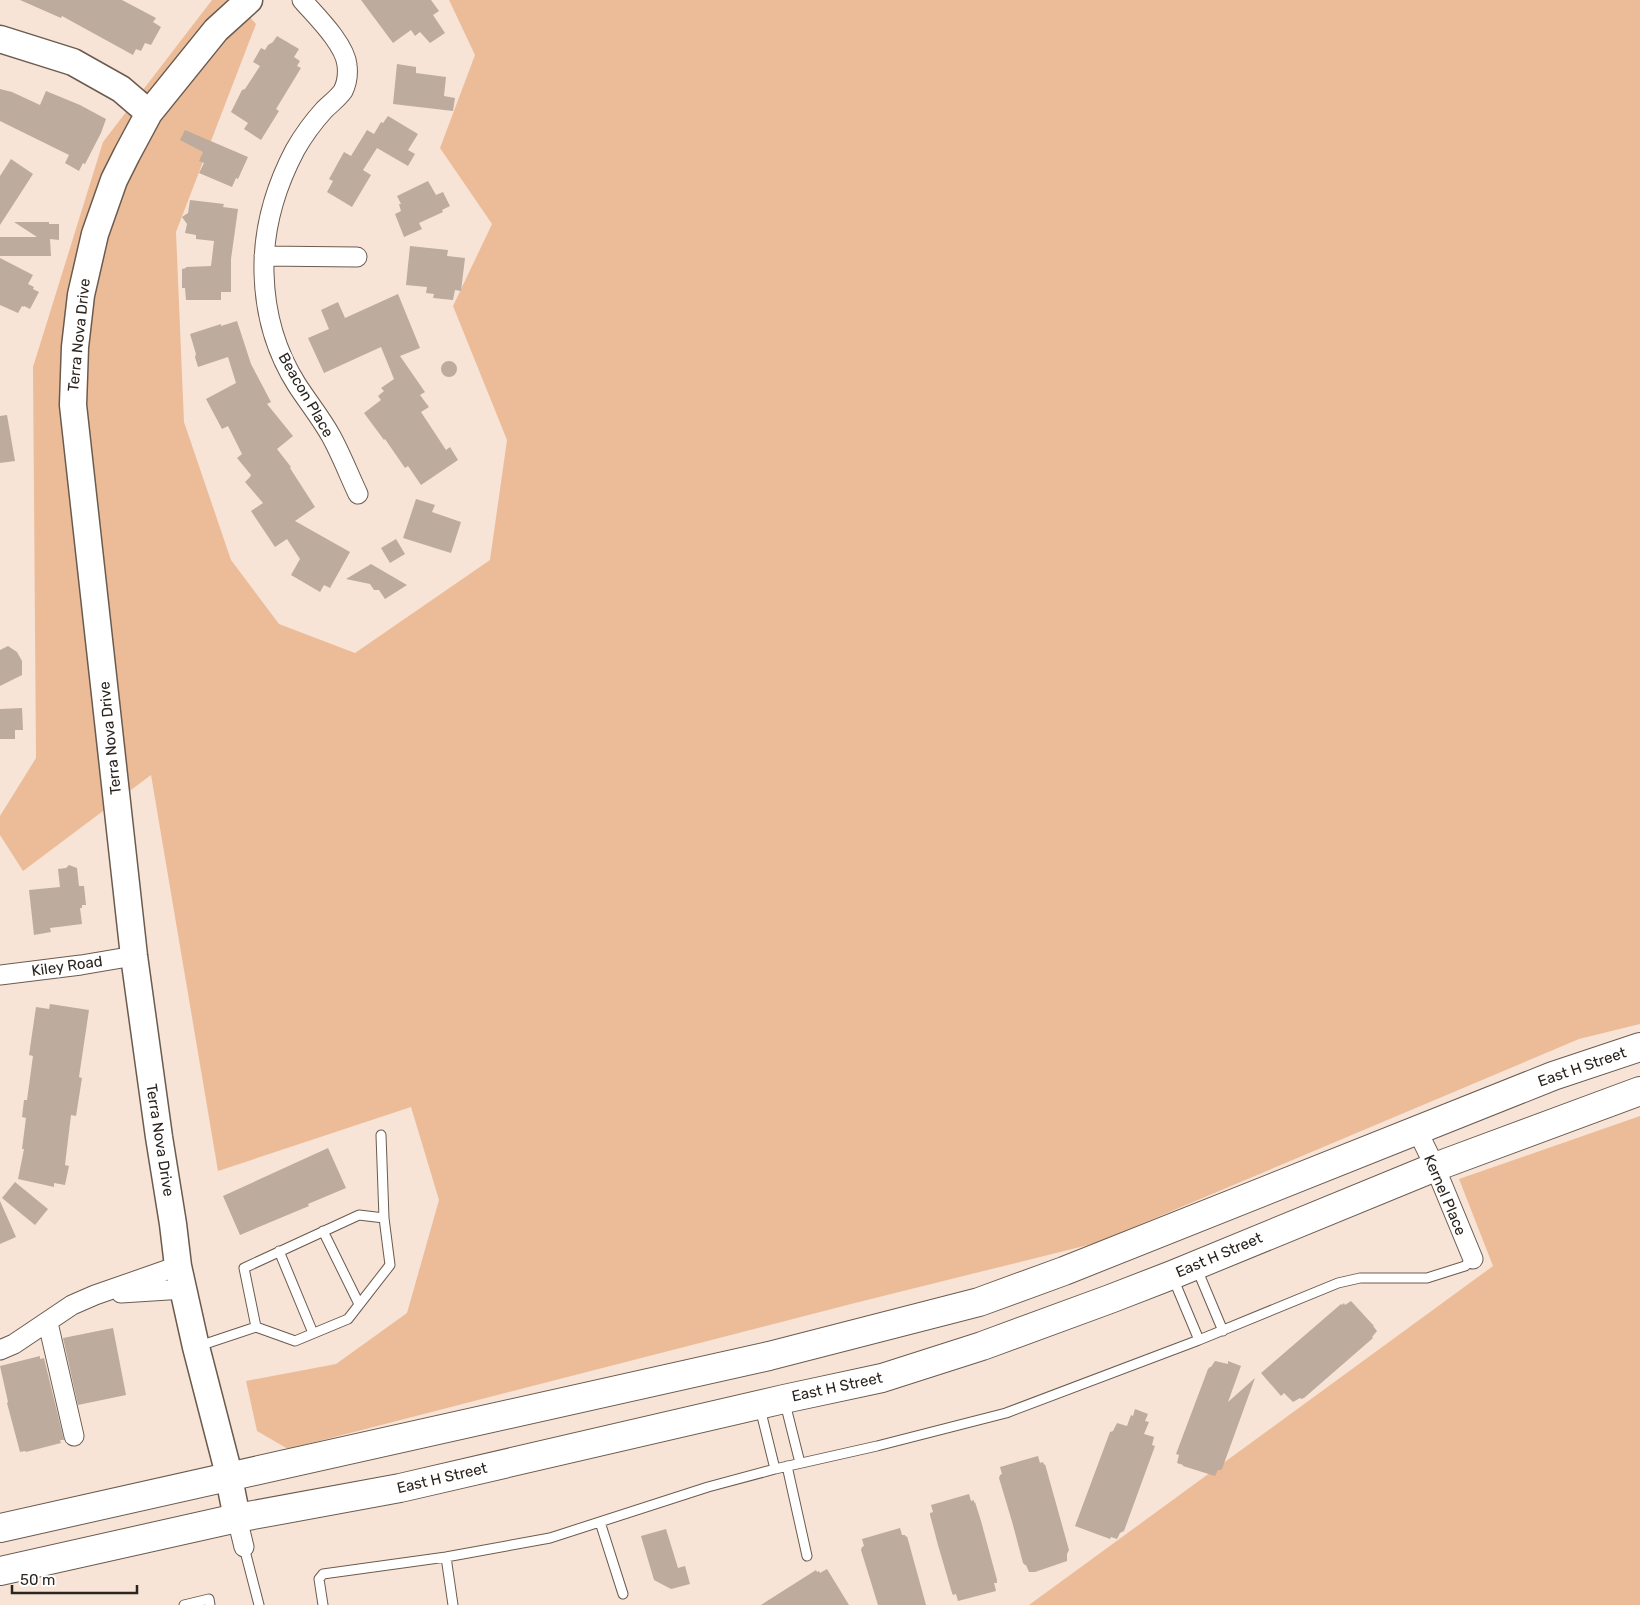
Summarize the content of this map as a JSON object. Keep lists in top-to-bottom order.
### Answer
{
  "streets": {
    "main road": ["East H Street"],
    "street": [
      "Terra Nova Drive",
      "Beacon Place",
      "Kiley Road",
      "Kernel Place"
    ]
  },
  "crossings": [
    ["Terra Nova Drive", "Kiley Road"],
    ["Terra Nova Drive", "East H Street"],
    ["East H Street", "Kernel Place"]
  ],
  "scale_bar": "50 m"
}
